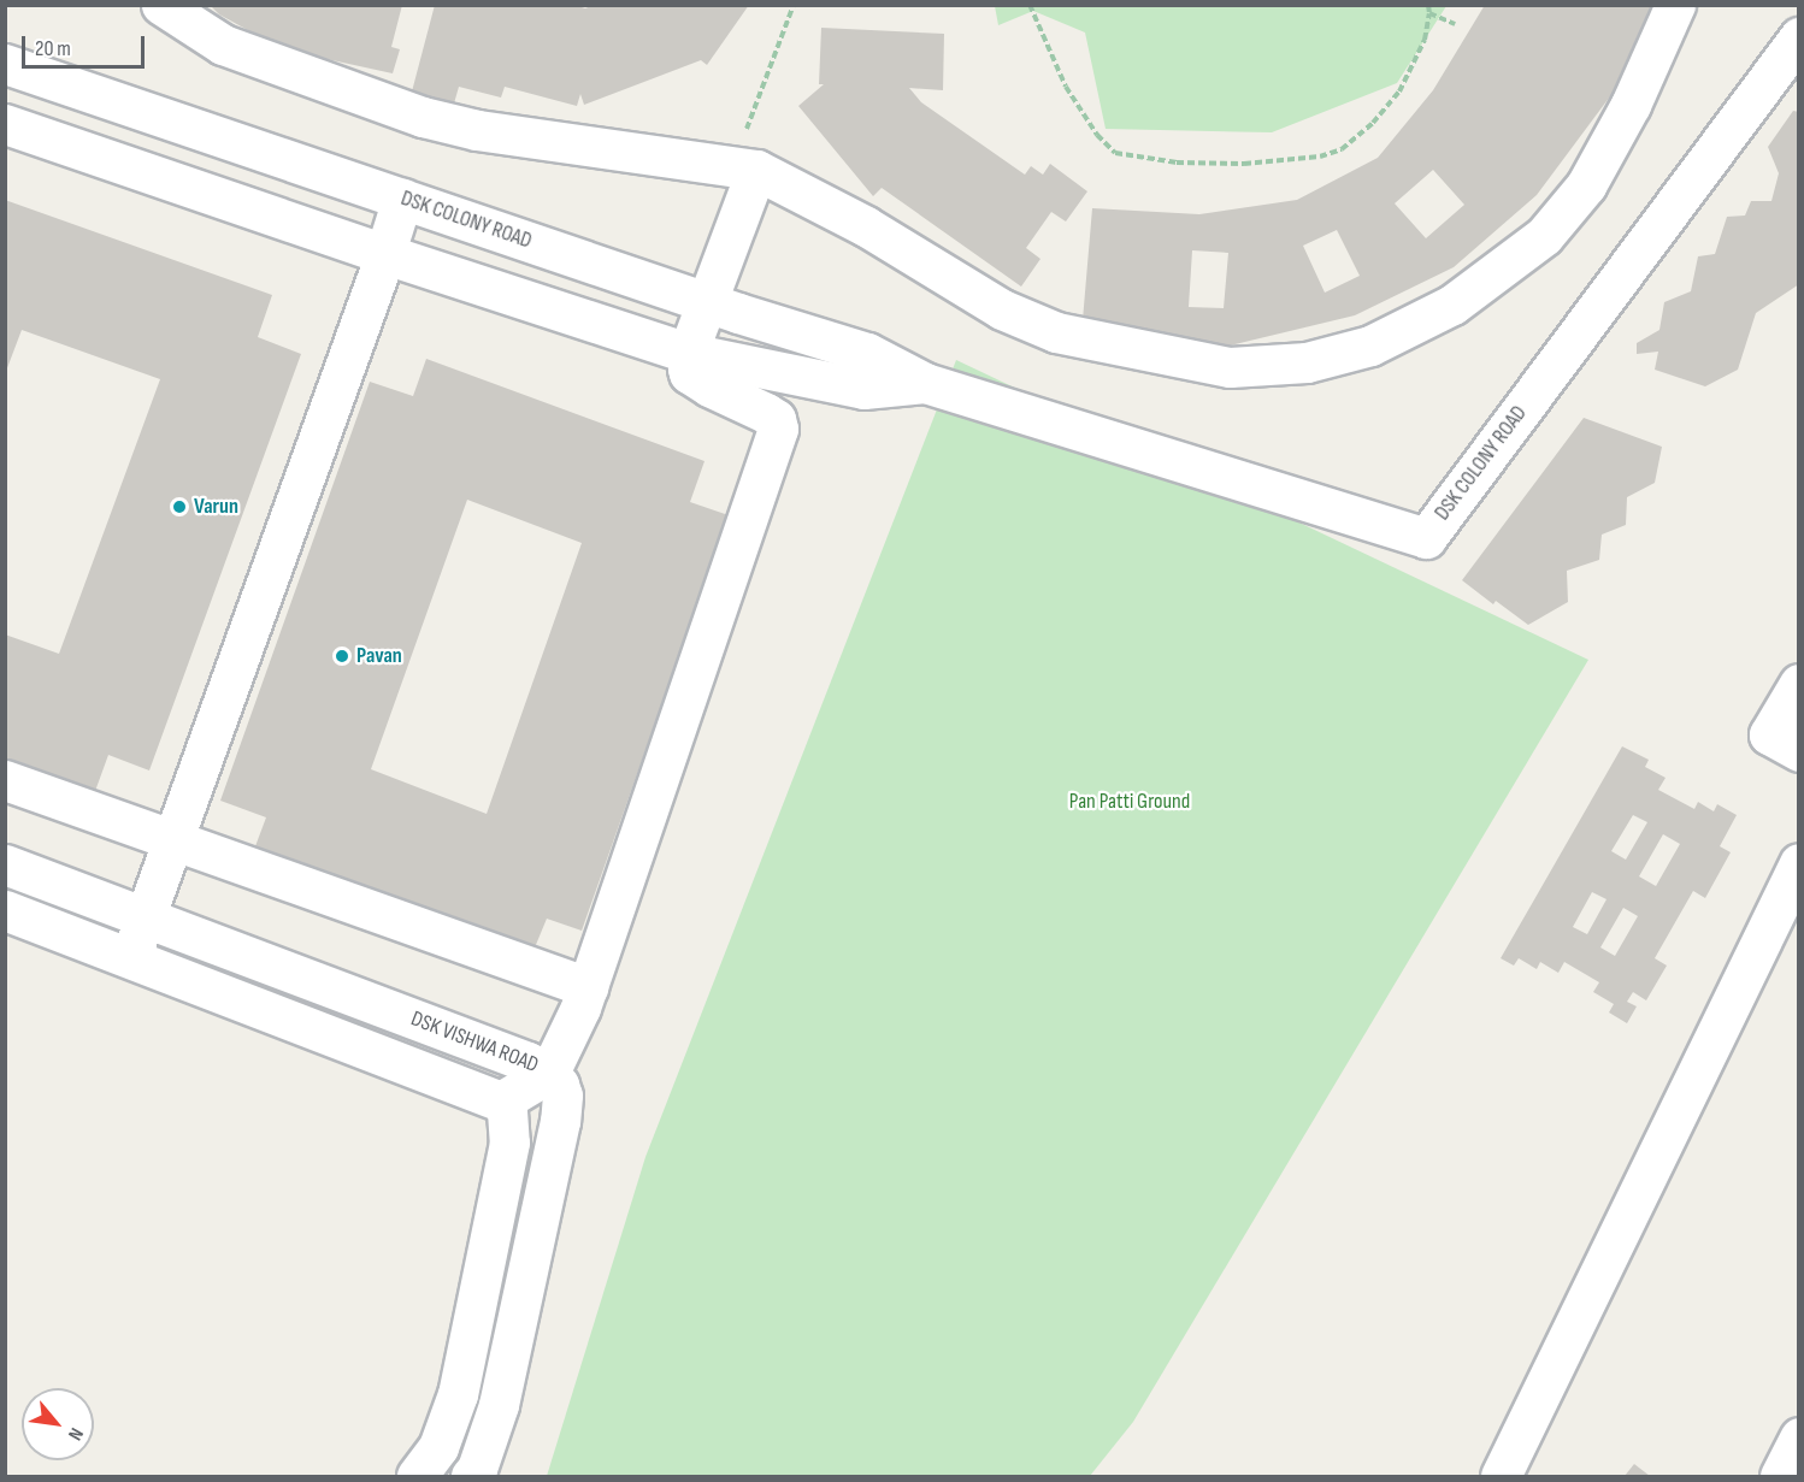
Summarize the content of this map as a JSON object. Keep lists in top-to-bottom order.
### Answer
{
  "streets": {
    "street": ["DSK COLONY ROAD", "DSK VISHWA ROAD"]
  },
  "parks": ["Pan Patti Ground"],
  "places": ["Varun", "Pavan"],
  "scale_bar": "20 m",
  "north": "bottom right"
}
